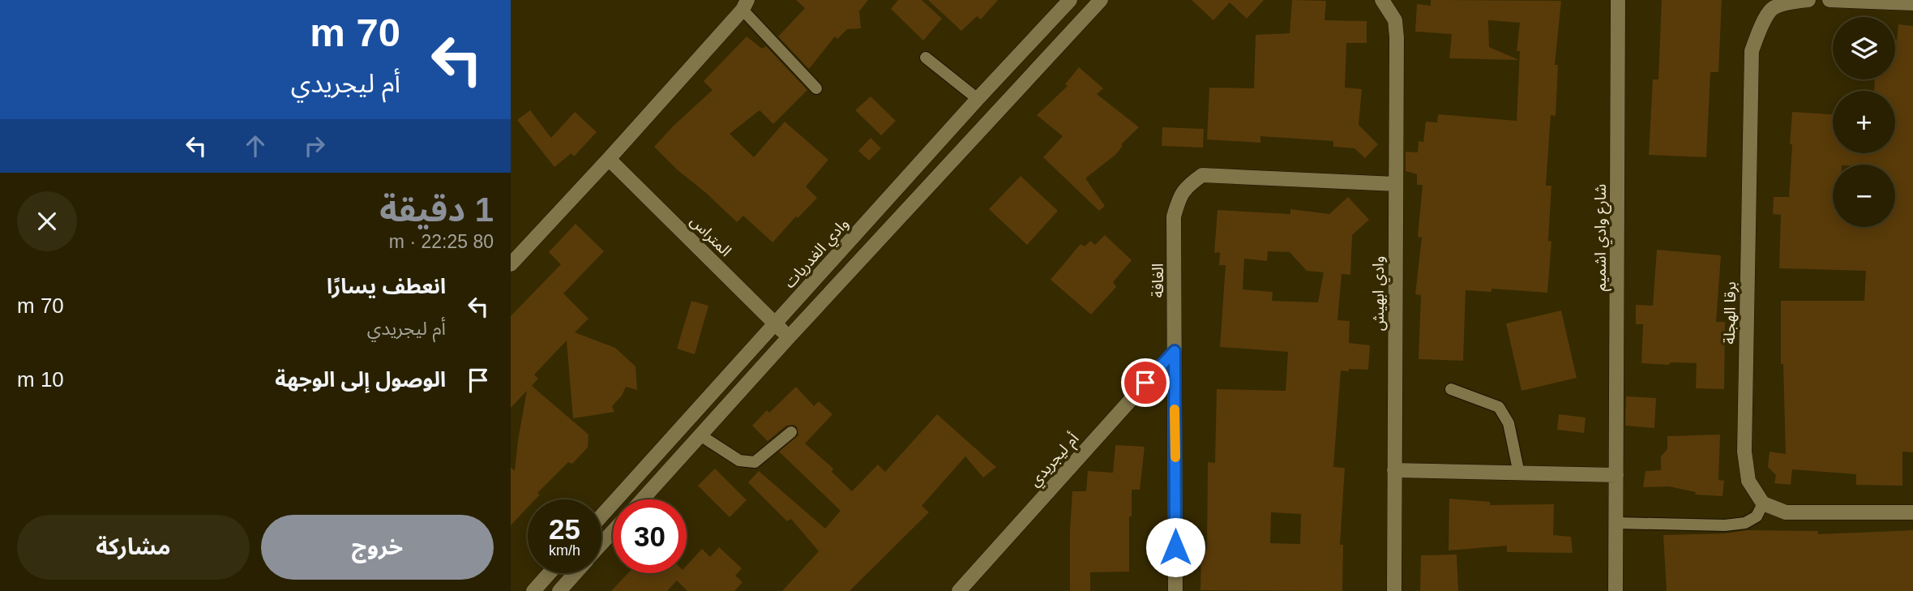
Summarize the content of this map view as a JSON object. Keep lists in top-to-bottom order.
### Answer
{
  "streets": {
    "street": [
      "المتراس",
      "شارع وادي اشميم",
      "وادي الغدريات",
      "الغافة",
      "وادي ابهيش",
      "برقا الهجلة",
      "أم ليجريدي"
    ]
  },
  "crossings": [
    ["المتراس", "وادي الغدريات"],
    ["الغافة", "وادي ابهيش"],
    ["الغافة", "أم ليجريدي"]
  ],
  "page": {
    "turn": ["70 m", "أم ليجريدي"],
    "map_buttons": ["+", "−"],
    "heading": ["1 دقيقة", "80 m · 22:25"],
    "list": [
      {
        "name": "انعطف يسارًا",
        "note": "أم ليجريدي",
        "value": "70 m"
      },
      {
        "name": "الوصول إلى الوجهة",
        "value": "10 m"
      }
    ],
    "speed": "25 km/h",
    "limit": "30",
    "buttons": ["خروج", "مشاركة"]
  }
}
